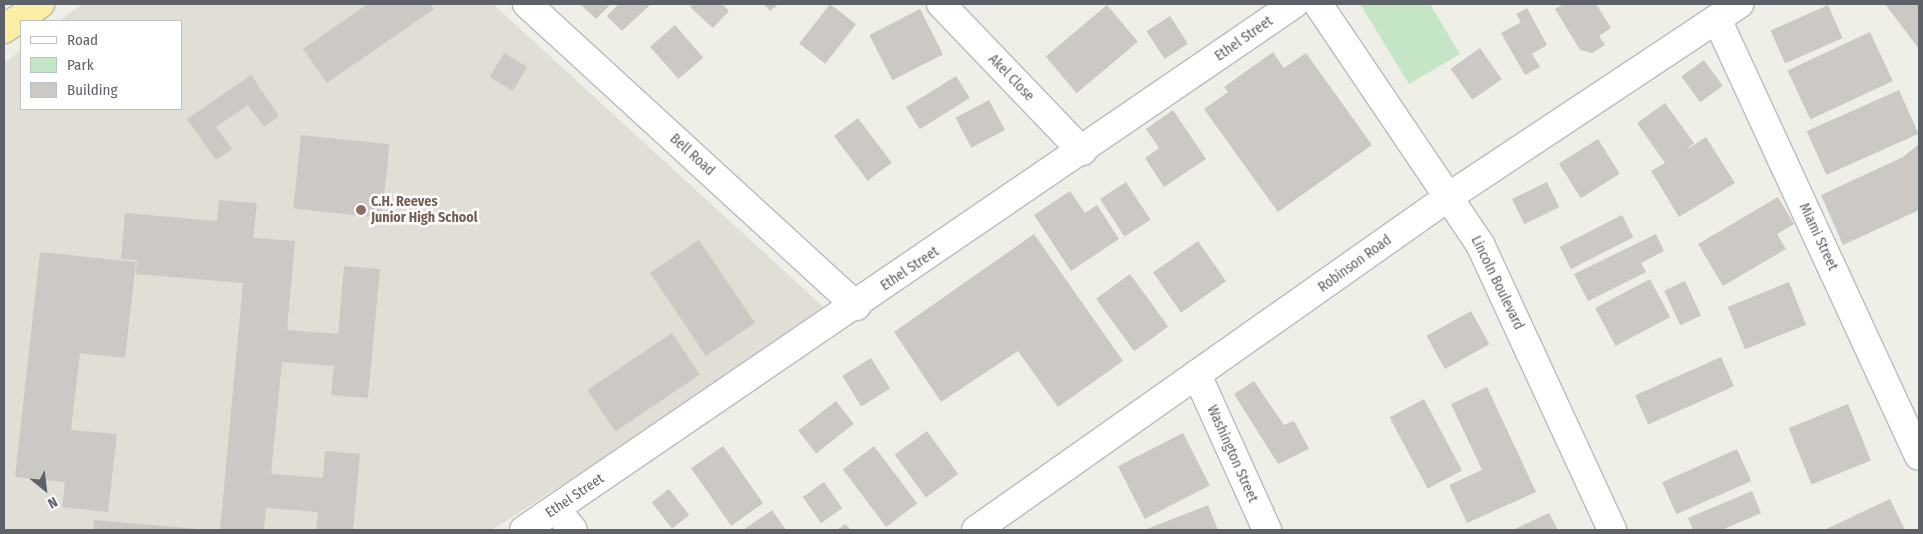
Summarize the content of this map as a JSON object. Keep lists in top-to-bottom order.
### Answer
{
  "streets": {
    "street": [
      "Ethel Street",
      "Akel Close",
      "Bell Road",
      "Miami Street",
      "Robinson Road",
      "Lincoln Boulevard",
      "Washington Street"
    ]
  },
  "crossings": [
    ["Ethel Street", "Akel Close"],
    ["Ethel Street", "Bell Road"],
    ["Miami Street", "Robinson Road"],
    ["Robinson Road", "Lincoln Boulevard"],
    ["Robinson Road", "Washington Street"]
  ],
  "places": ["C.H. Reeves Junior High School"],
  "legend": ["Road", "Park", "Building"],
  "north": "bottom right"
}
